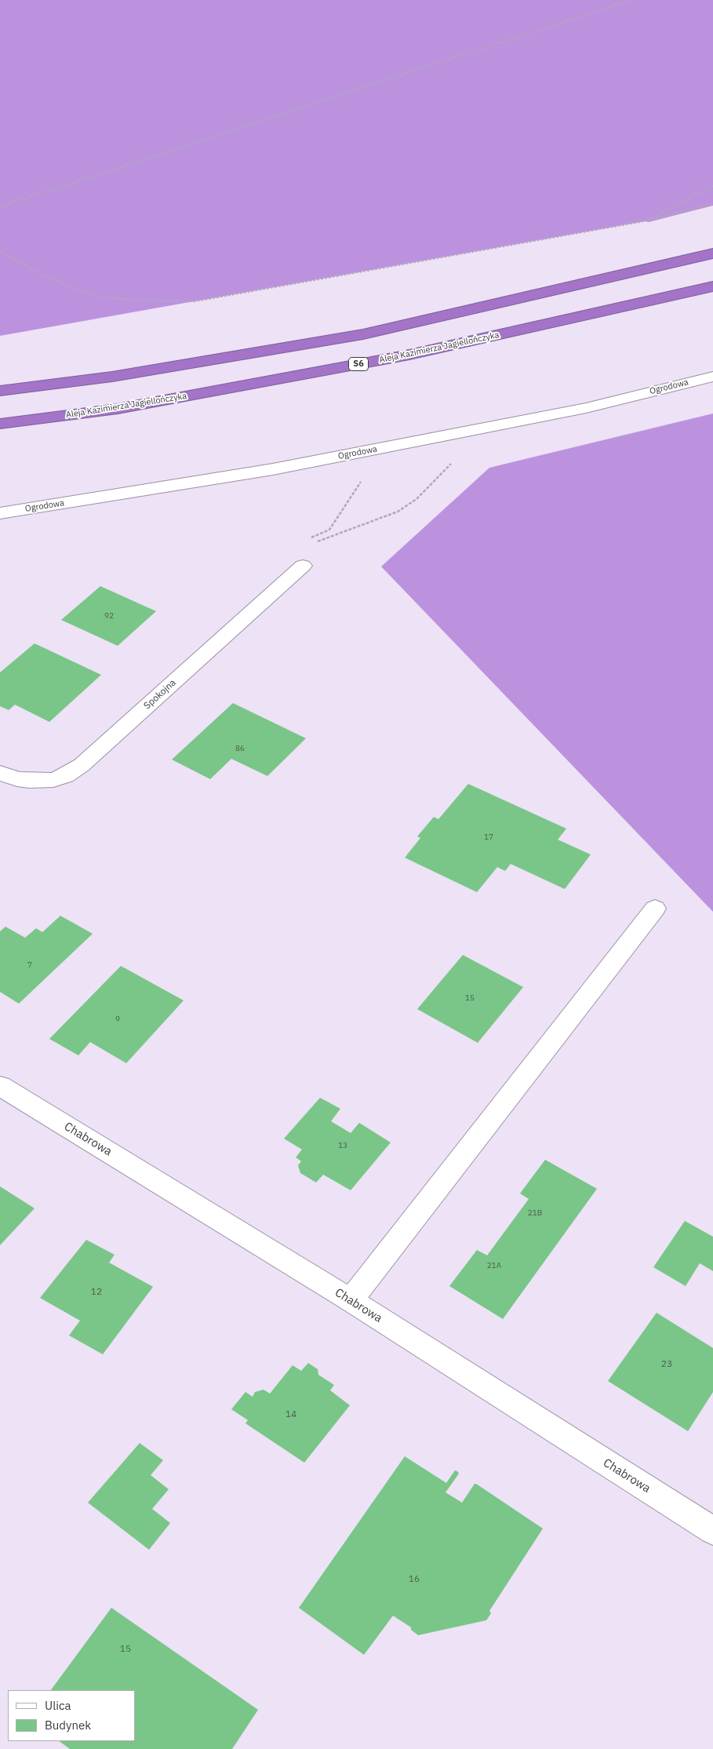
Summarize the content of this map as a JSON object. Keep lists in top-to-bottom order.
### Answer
{
  "streets": {
    "highway": ["Aleja Kazimierza Jagiellończyka", "S6"],
    "street": ["Ogrodowa", "Spokojna", "Chabrowa"]
  },
  "house_numbers": [
    "92",
    "86",
    "17",
    "7",
    "15",
    "9",
    "13",
    "21B",
    "21A",
    "12",
    "23",
    "14",
    "16",
    "15"
  ],
  "legend": ["Ulica", "Budynek"]
}
